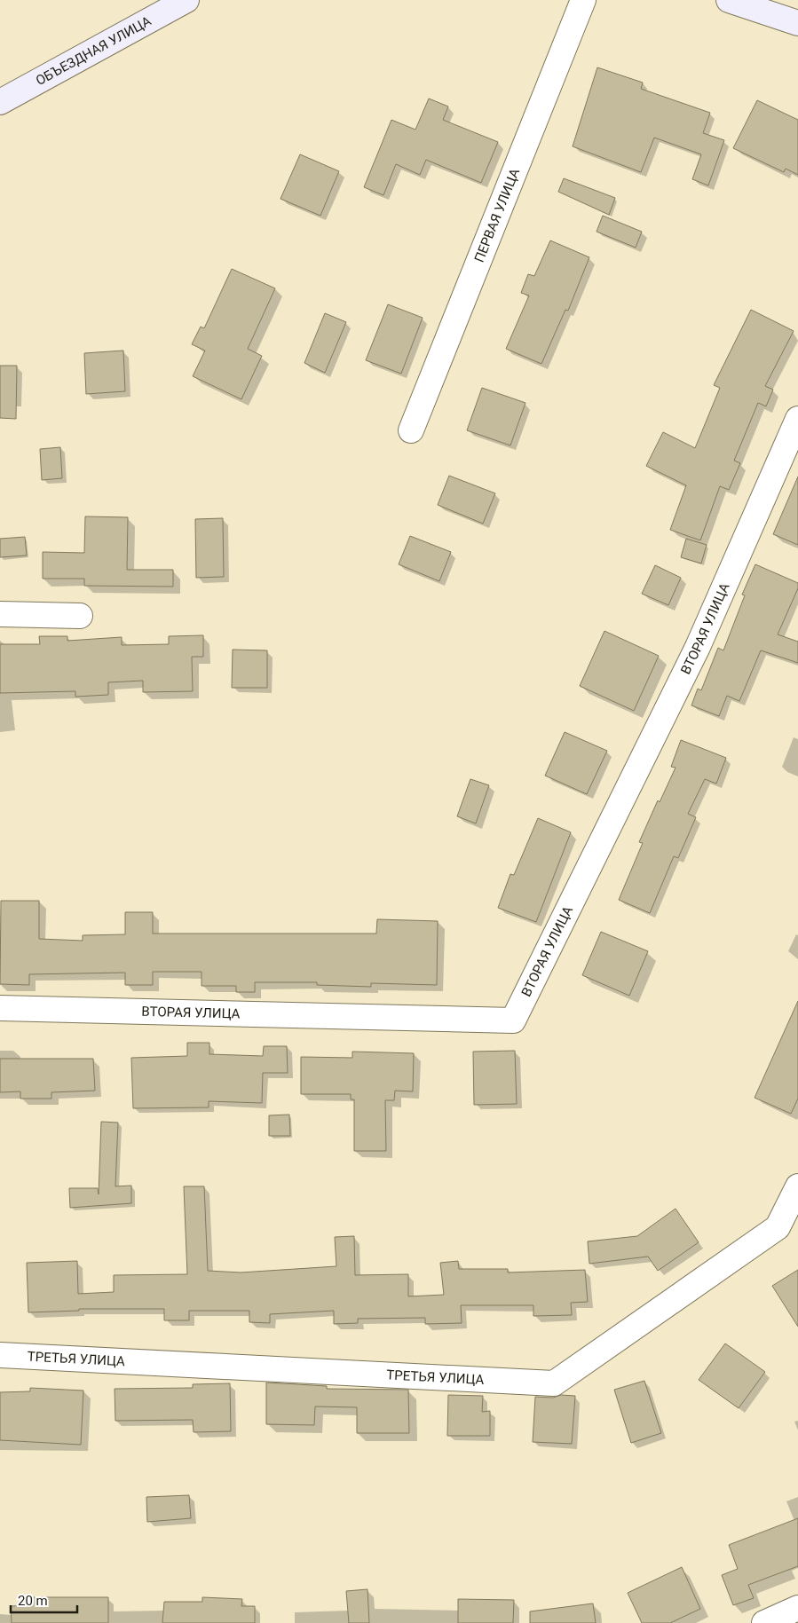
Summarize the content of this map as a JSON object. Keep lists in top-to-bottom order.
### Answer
{
  "streets": {
    "main road": ["ОБЪЕЗДНАЯ УЛИЦА"],
    "street": ["ПЕРВАЯ УЛИЦА", "ВТОРАЯ УЛИЦА", "ТРЕТЬЯ УЛИЦА"]
  },
  "scale_bar": "20 m"
}
